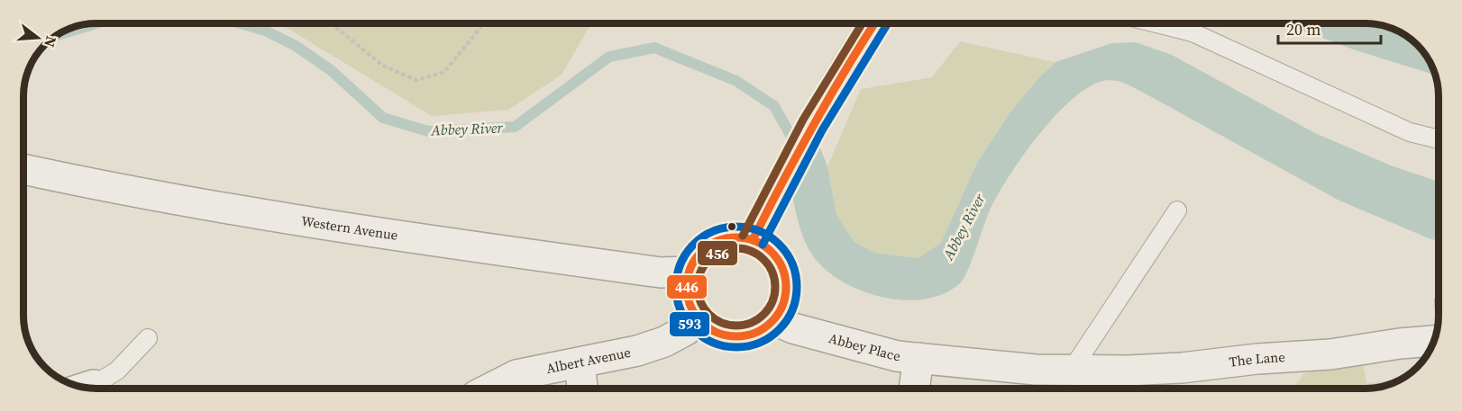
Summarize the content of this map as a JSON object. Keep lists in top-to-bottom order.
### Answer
{
  "streets": {
    "street": [
      "Western Avenue",
      "Abbey Place",
      "The Lane",
      "Albert Avenue"
    ]
  },
  "crossings": [
    ["Western Avenue", "Abbey Place"],
    ["Western Avenue", "Albert Avenue"],
    ["Abbey Place", "The Lane"],
    ["Abbey Place", "Albert Avenue"]
  ],
  "water": ["Abbey River"],
  "lines": ["transit line 446", "transit line 593", "transit line 456"],
  "scale_bar": "20 m",
  "north": "right"
}
